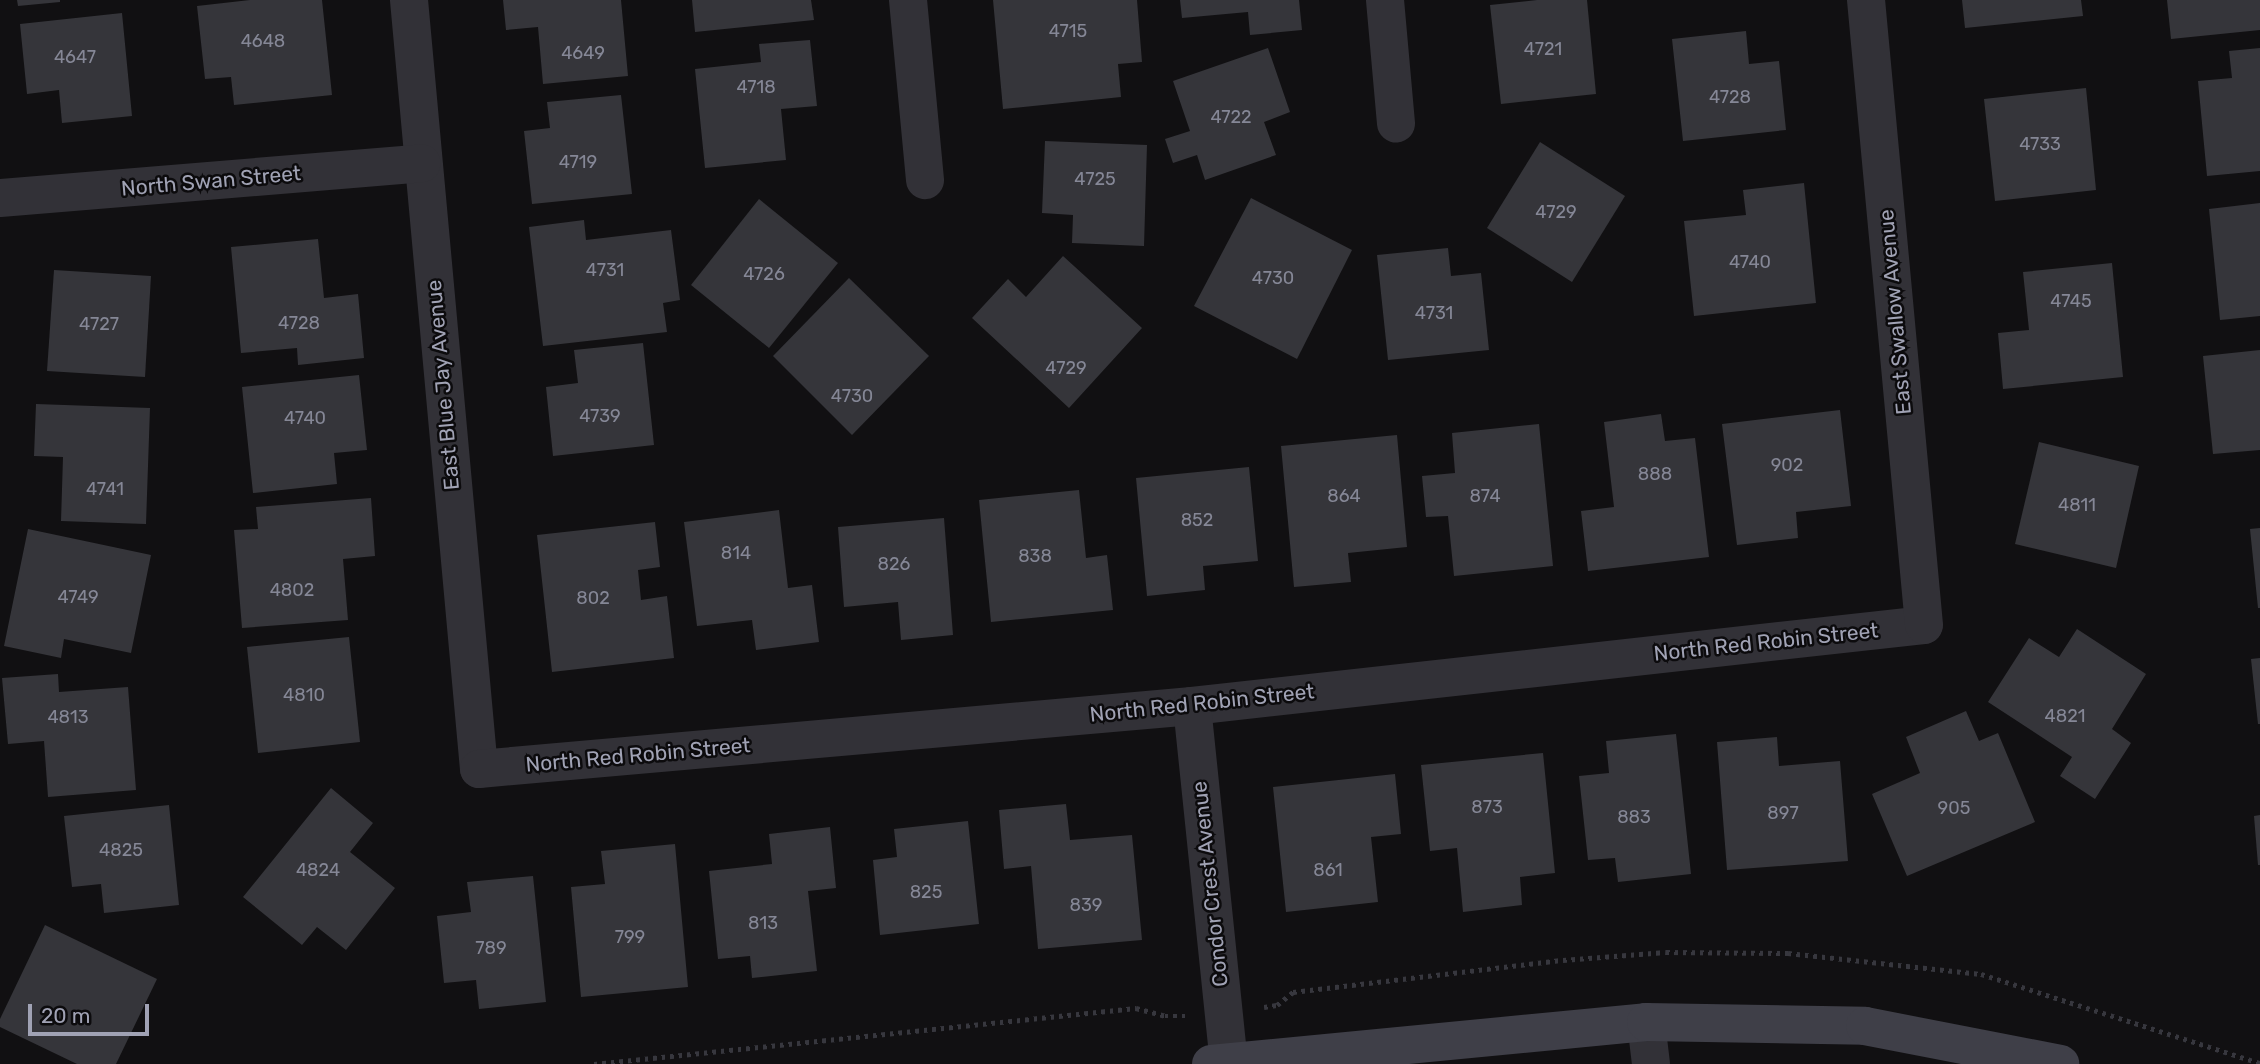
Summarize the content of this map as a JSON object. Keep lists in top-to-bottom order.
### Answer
{
  "streets": {
    "street": [
      "North Swan Street",
      "East Swallow Avenue",
      "East Blue Jay Avenue",
      "North Red Robin Street",
      "Condor Crest Avenue"
    ]
  },
  "crossings": [
    ["North Swan Street", "East Blue Jay Avenue"],
    ["East Swallow Avenue", "North Red Robin Street"],
    ["East Blue Jay Avenue", "North Red Robin Street"],
    ["North Red Robin Street", "Condor Crest Avenue"]
  ],
  "house_numbers": [
    "4715",
    "4648",
    "4721",
    "4649",
    "4647",
    "4718",
    "4728",
    "4722",
    "4733",
    "4719",
    "4725",
    "4729",
    "4740",
    "4731",
    "4726",
    "4730",
    "4745",
    "4731",
    "4728",
    "4727",
    "4729",
    "4730",
    "4739",
    "4740",
    "902",
    "888",
    "4741",
    "864",
    "874",
    "4811",
    "852",
    "814",
    "838",
    "826",
    "4802",
    "4749",
    "802",
    "4810",
    "4821",
    "4813",
    "873",
    "905",
    "897",
    "883",
    "4825",
    "4824",
    "861",
    "825",
    "839",
    "813",
    "799",
    "789"
  ],
  "scale_bar": "20 m"
}
